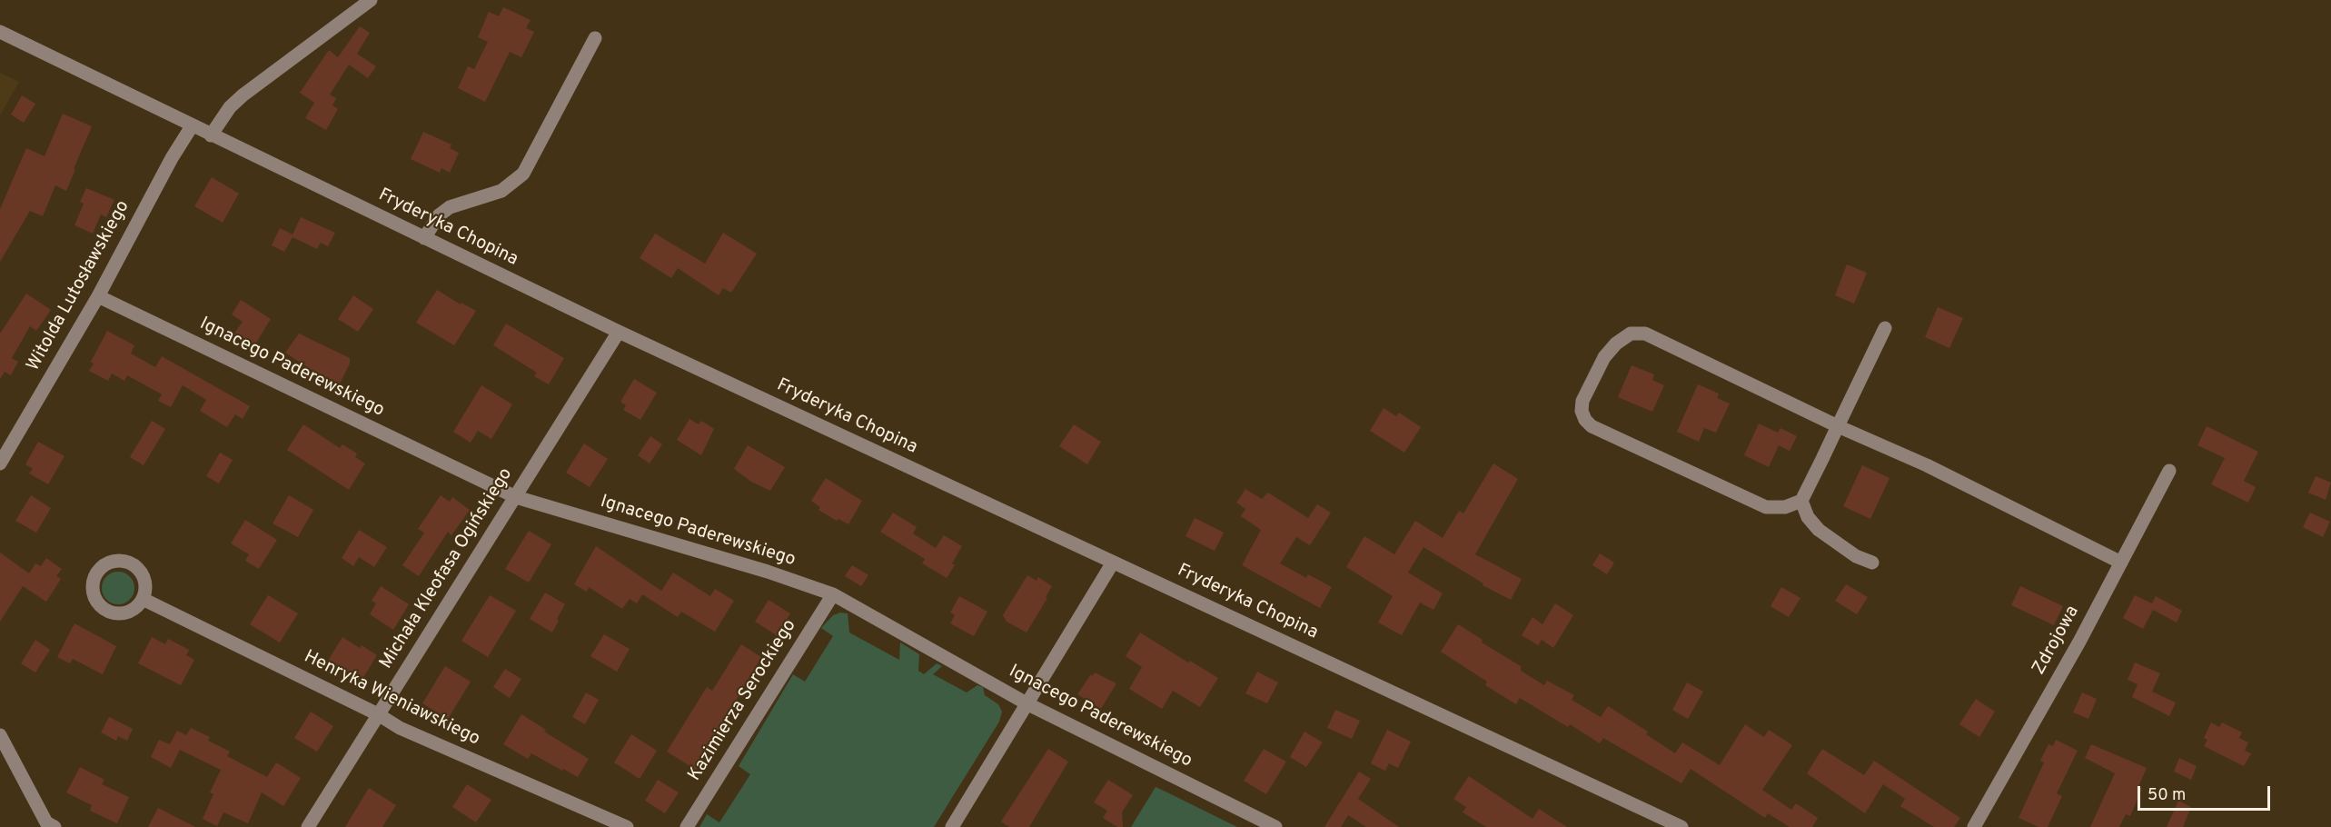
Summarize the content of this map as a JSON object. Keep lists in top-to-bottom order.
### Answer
{
  "streets": {
    "street": [
      "Fryderyka Chopina",
      "Witolda Lutosławskiego",
      "Ignacego Paderewskiego",
      "Michała Kleofasa Ogińskiego",
      "Zdrojowa",
      "Henryka Wieniawskiego",
      "Kazimierza Serockiego"
    ]
  },
  "crossings": [
    ["Fryderyka Chopina", "Witolda Lutosławskiego"],
    ["Fryderyka Chopina", "Michała Kleofasa Ogińskiego"],
    ["Witolda Lutosławskiego", "Ignacego Paderewskiego"],
    ["Ignacego Paderewskiego", "Michała Kleofasa Ogińskiego"],
    ["Ignacego Paderewskiego", "Kazimierza Serockiego"],
    ["Michała Kleofasa Ogińskiego", "Henryka Wieniawskiego"]
  ],
  "scale_bar": "50 m"
}
